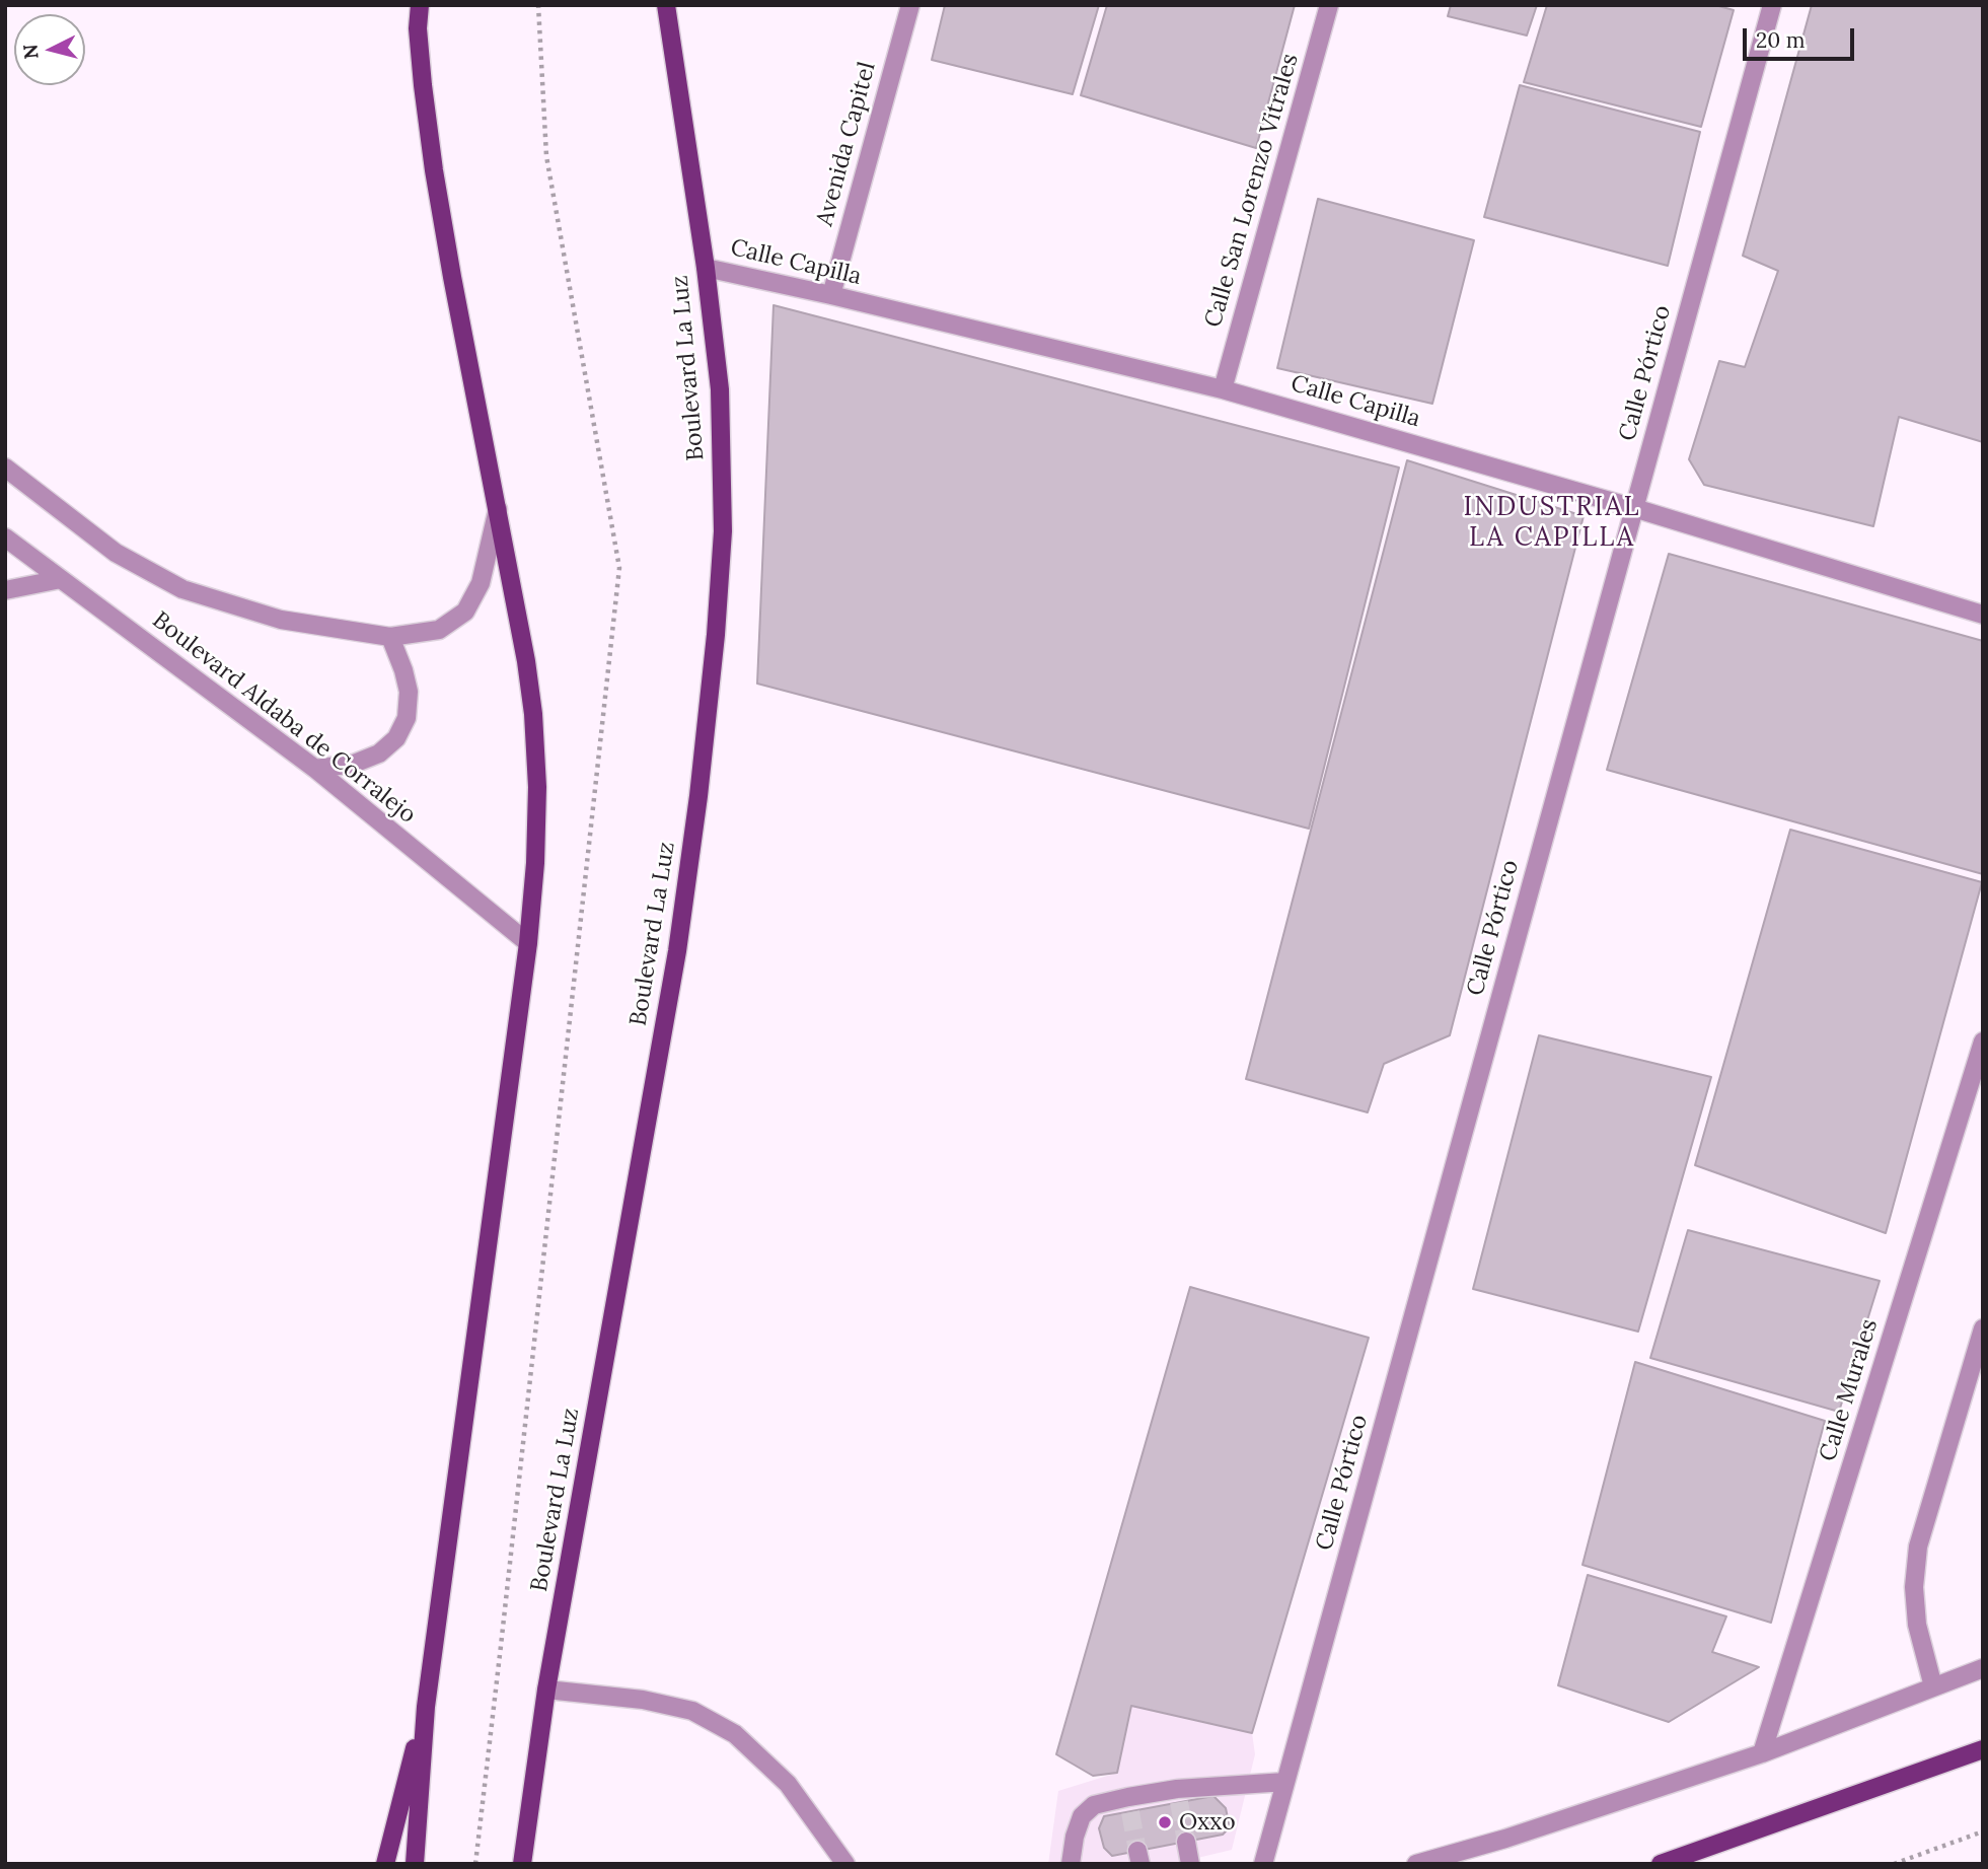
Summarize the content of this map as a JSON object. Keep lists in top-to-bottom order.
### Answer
{
  "streets": {
    "main road": ["Boulevard La Luz"],
    "street": [
      "Avenida Capitel",
      "Calle San Lorenzo Vitrales",
      "Calle Capilla",
      "Calle Pórtico",
      "Boulevard Aldaba de Corralejo",
      "Calle Murales"
    ]
  },
  "crossings": [
    ["Avenida Capitel", "Calle Capilla"],
    ["Calle San Lorenzo Vitrales", "Calle Capilla"],
    ["Calle Capilla", "Boulevard La Luz"],
    ["Calle Capilla", "Calle Pórtico"]
  ],
  "districts": ["INDUSTRIAL LA CAPILLA"],
  "places": ["Oxxo"],
  "scale_bar": "20 m",
  "north": "left"
}
